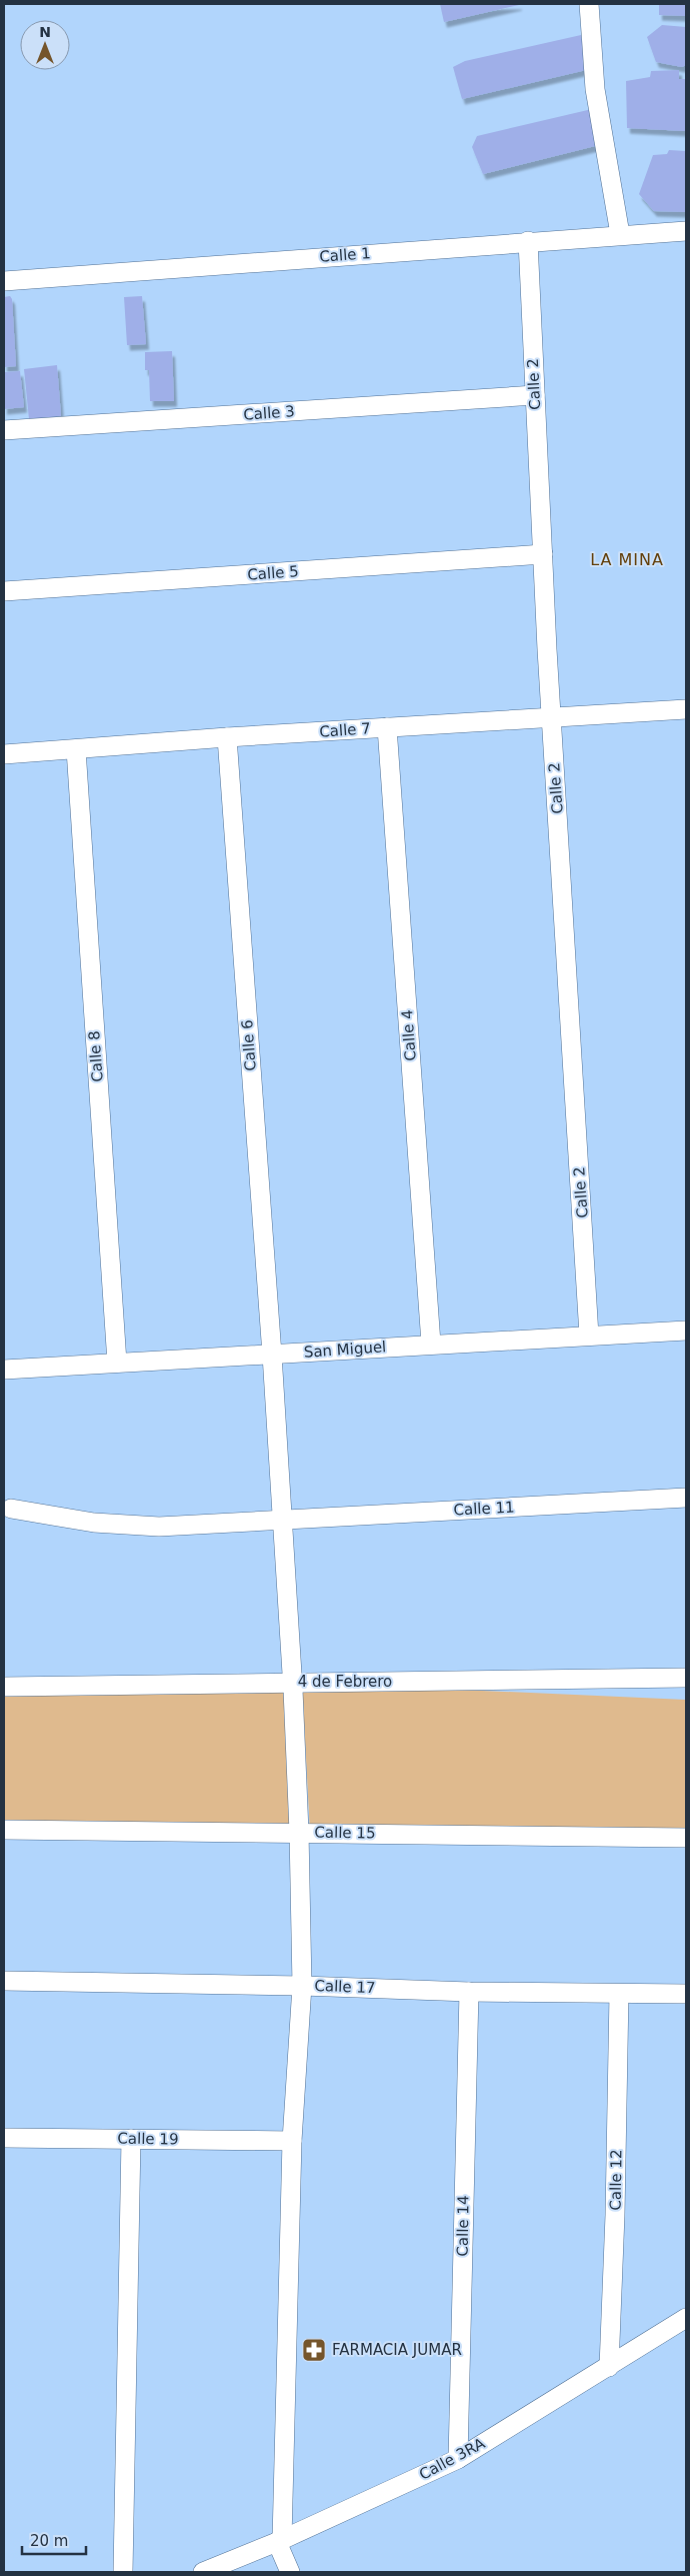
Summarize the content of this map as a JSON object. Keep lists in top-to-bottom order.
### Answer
{
  "streets": {
    "street": [
      "Calle 1",
      "Calle 2",
      "Calle 3",
      "Calle 5",
      "Calle 7",
      "Calle 4",
      "Calle 6",
      "Calle 8",
      "San Miguel",
      "Calle 11",
      "4 de Febrero",
      "Calle 15",
      "Calle 17",
      "Calle 19",
      "Calle 12",
      "Calle 14",
      "Calle 3RA"
    ]
  },
  "crossings": [
    ["Calle 1", "Calle 2"],
    ["Calle 2", "Calle 3"],
    ["Calle 2", "Calle 5"],
    ["Calle 2", "Calle 7"],
    ["Calle 2", "San Miguel"],
    ["Calle 7", "Calle 4"],
    ["Calle 7", "Calle 6"],
    ["Calle 7", "Calle 8"],
    ["Calle 4", "San Miguel"],
    ["Calle 6", "San Miguel"],
    ["Calle 6", "Calle 11"],
    ["Calle 6", "4 de Febrero"],
    ["Calle 6", "Calle 15"],
    ["Calle 6", "Calle 17"],
    ["Calle 6", "Calle 19"],
    ["Calle 6", "Calle 3RA"],
    ["Calle 8", "San Miguel"],
    ["Calle 17", "Calle 12"],
    ["Calle 17", "Calle 14"],
    ["Calle 12", "Calle 3RA"],
    ["Calle 14", "Calle 3RA"]
  ],
  "districts": ["LA MINA"],
  "places": {
    "pharmacy": ["FARMACIA JUMAR"]
  },
  "scale_bar": "20 m",
  "north": "top"
}
